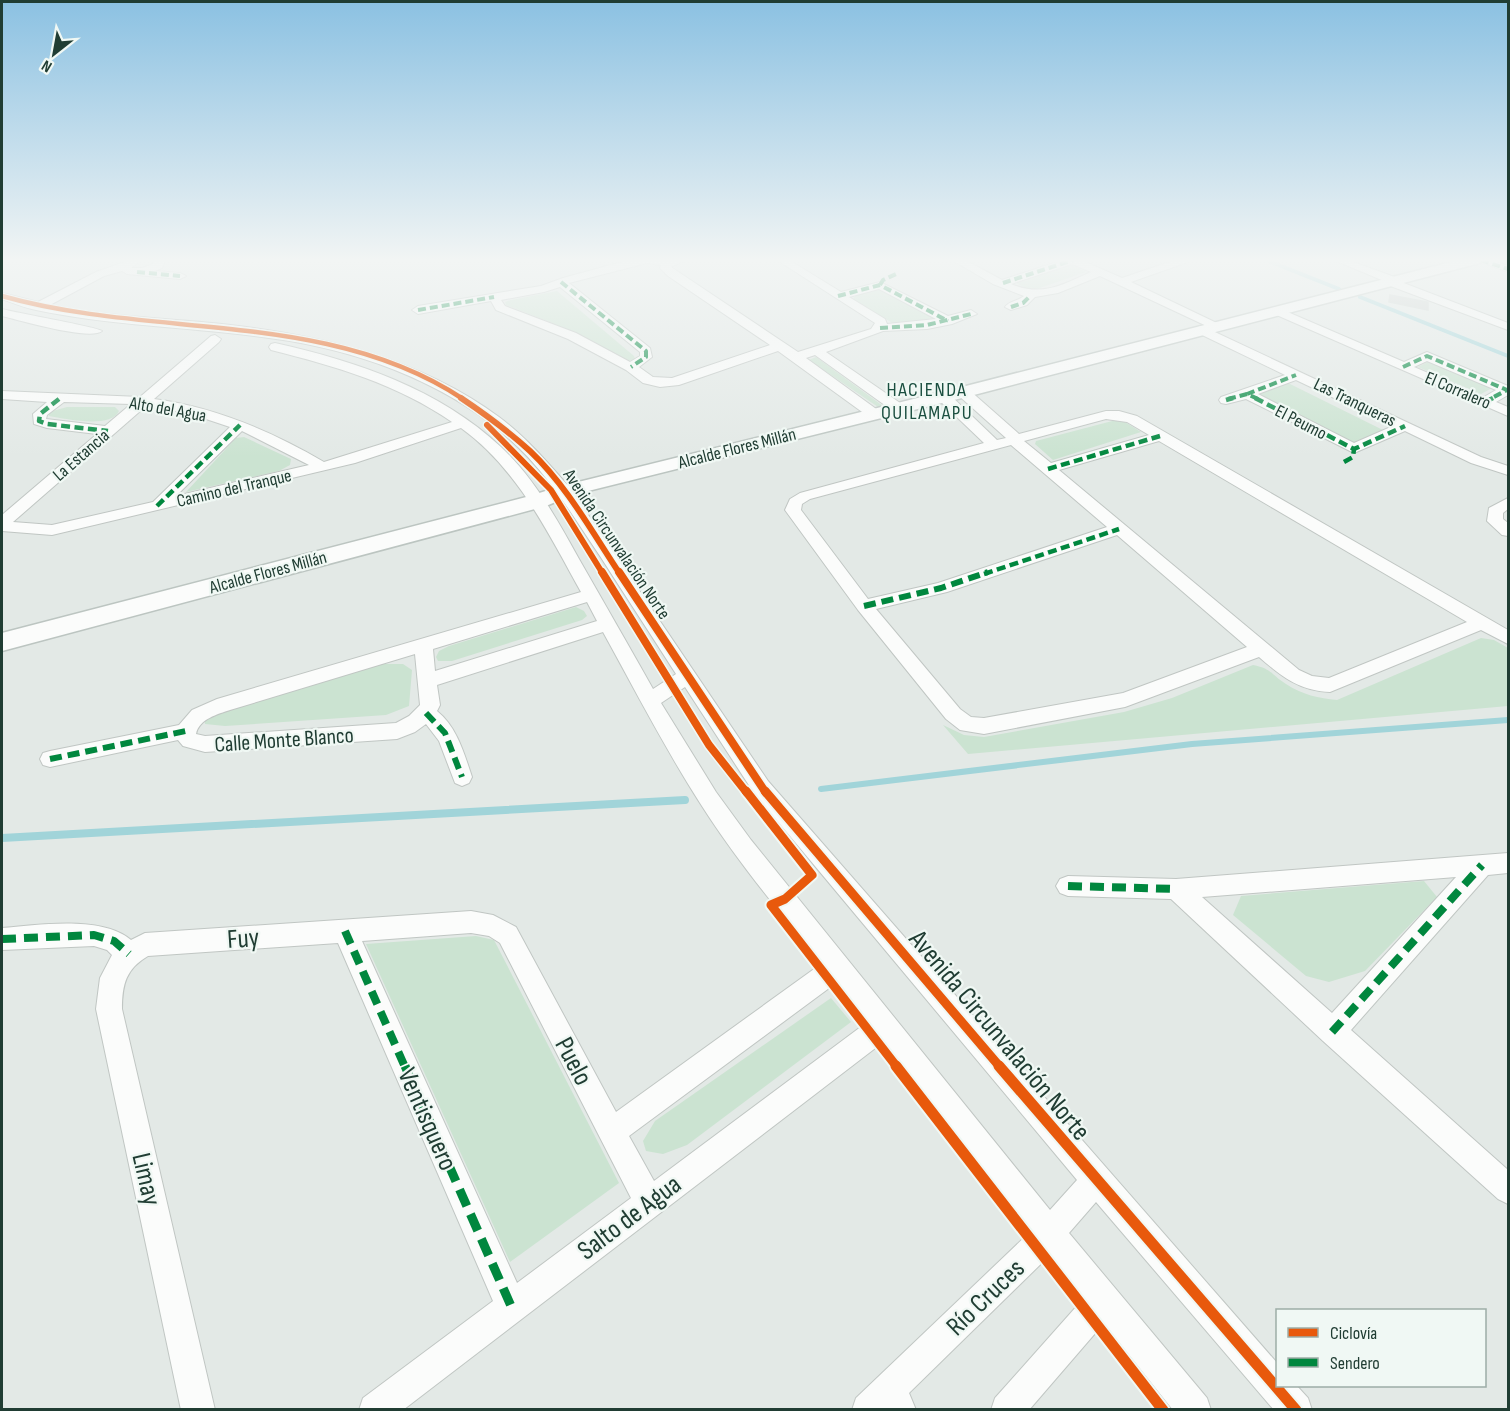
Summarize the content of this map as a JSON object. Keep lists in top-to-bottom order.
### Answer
{
  "streets": {
    "street": [
      "El Corralero",
      "Las Tranqueras",
      "Alto del Agua",
      "El Peumo",
      "Alcalde Flores Millán",
      "La Estancia",
      "Camino del Tranque",
      "Avenida Circunvalación Norte",
      "Calle Monte Blanco",
      "Fuy",
      "Puelo",
      "Ventisquero",
      "Limay",
      "Salto de Agua",
      "Río Cruces"
    ]
  },
  "crossings": [
    ["Las Tranqueras", "El Peumo"],
    ["Las Tranqueras", "Alcalde Flores Millán"],
    ["Alto del Agua", "La Estancia"],
    ["Alto del Agua", "Camino del Tranque"],
    ["Alcalde Flores Millán", "Avenida Circunvalación Norte"],
    ["La Estancia", "Camino del Tranque"],
    ["La Estancia", "Avenida Circunvalación Norte"],
    ["Camino del Tranque", "Avenida Circunvalación Norte"],
    ["Avenida Circunvalación Norte", "Calle Monte Blanco"],
    ["Avenida Circunvalación Norte", "Salto de Agua"],
    ["Avenida Circunvalación Norte", "Río Cruces"],
    ["Fuy", "Puelo"],
    ["Fuy", "Ventisquero"],
    ["Fuy", "Limay"],
    ["Puelo", "Salto de Agua"],
    ["Ventisquero", "Salto de Agua"]
  ],
  "districts": ["HACIENDA QUILAMAPU"],
  "legend": ["Ciclovía", "Sendero"],
  "north": "bottom left"
}
